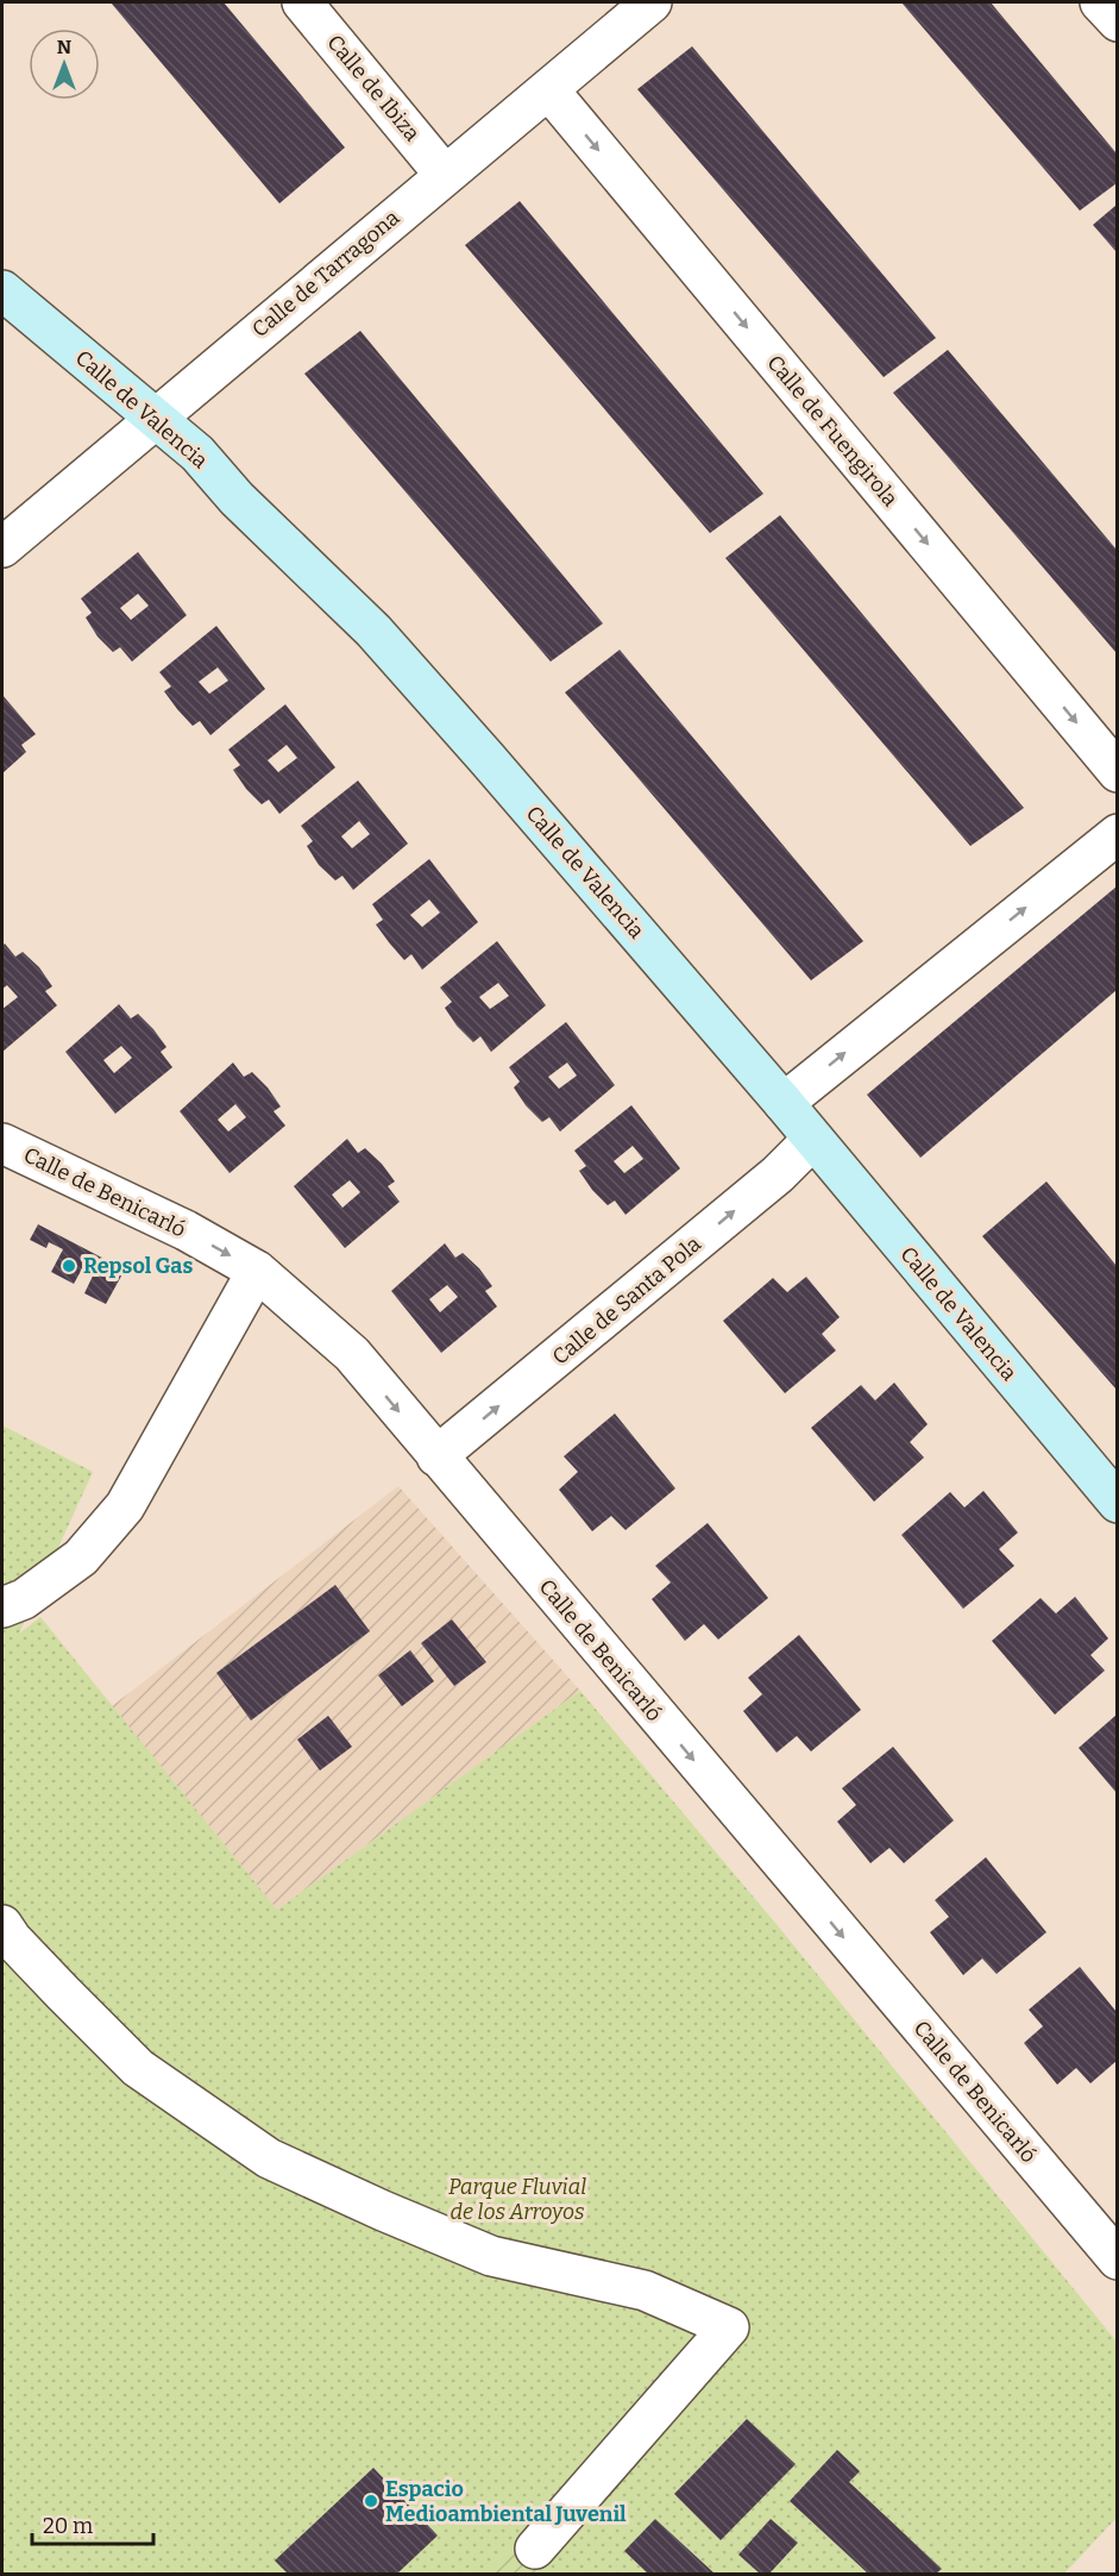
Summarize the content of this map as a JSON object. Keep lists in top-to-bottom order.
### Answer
{
  "streets": {
    "street": [
      "Calle de Ibiza",
      "Calle de Tarragona",
      "Calle de Valencia",
      "Calle de Fuengirola",
      "Calle de Benicarló",
      "Calle de Santa Pola"
    ]
  },
  "crossings": [
    ["Calle de Ibiza", "Calle de Tarragona"],
    ["Calle de Tarragona", "Calle de Valencia"],
    ["Calle de Tarragona", "Calle de Fuengirola"],
    ["Calle de Valencia", "Calle de Santa Pola"],
    ["Calle de Benicarló", "Calle de Santa Pola"]
  ],
  "one_way": ["Calle de Fuengirola", "Calle de Benicarló", "Calle de Santa Pola"],
  "parks": ["Parque Fluvial de los Arroyos"],
  "places": ["Repsol Gas", "Espacio Medioambiental Juvenil"],
  "scale_bar": "20 m",
  "north": "top"
}
